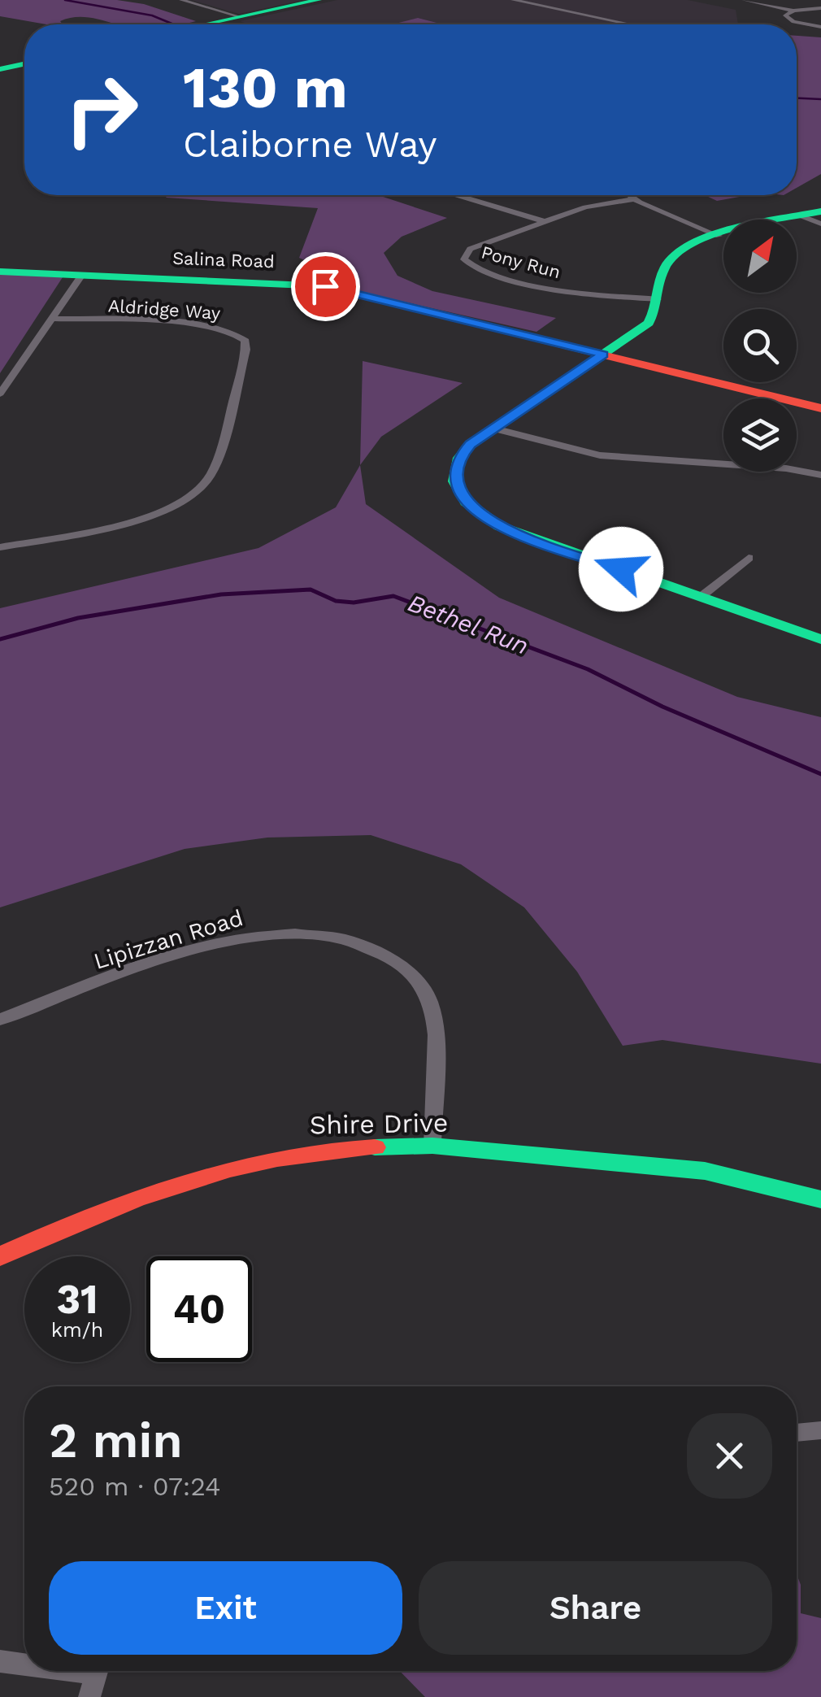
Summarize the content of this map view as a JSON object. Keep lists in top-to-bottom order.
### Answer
{
  "streets": {
    "street": [
      "Salina Road",
      "Pony Run",
      "Aldridge Way",
      "Lipizzan Road",
      "Shire Drive"
    ]
  },
  "crossings": [
    ["Lipizzan Road", "Shire Drive"]
  ],
  "water": ["Bethel Run"],
  "north": "top right",
  "page": {
    "turn": ["130 m", "Claiborne Way"],
    "speed": "31 km/h",
    "limit": "40",
    "heading": ["2 min", "520 m · 07:24"],
    "buttons": ["Exit", "Share"]
  }
}
